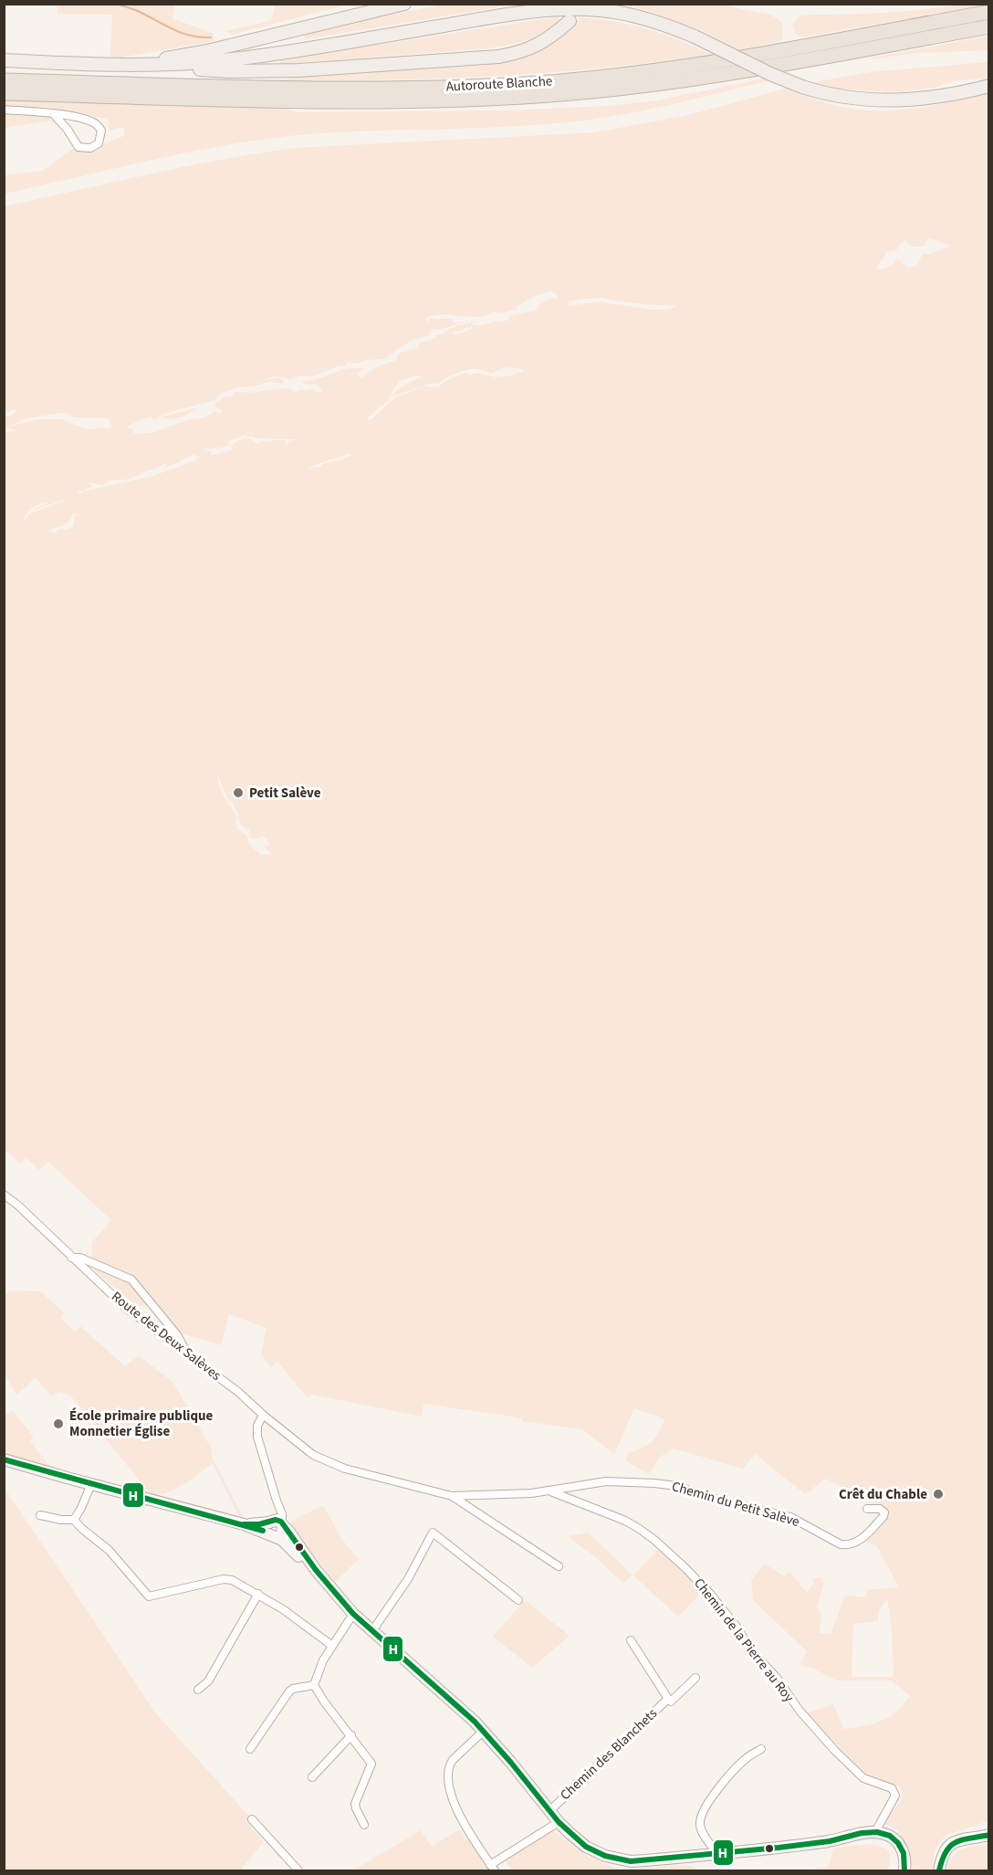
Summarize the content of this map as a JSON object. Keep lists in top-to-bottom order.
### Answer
{
  "streets": {
    "highway": ["Autoroute Blanche"],
    "street": [
      "Route des Deux Salèves",
      "Chemin du Petit Salève",
      "Chemin de la Pierre au Roy",
      "Chemin des Blanchets"
    ]
  },
  "crossings": [
    ["Route des Deux Salèves", "Chemin de la Pierre au Roy"],
    ["Chemin du Petit Salève", "Chemin de la Pierre au Roy"]
  ],
  "places": ["Petit Salève", "École primaire publique Monnetier Église", "Crêt du Chable"],
  "lines": ["transit line H"]
}
